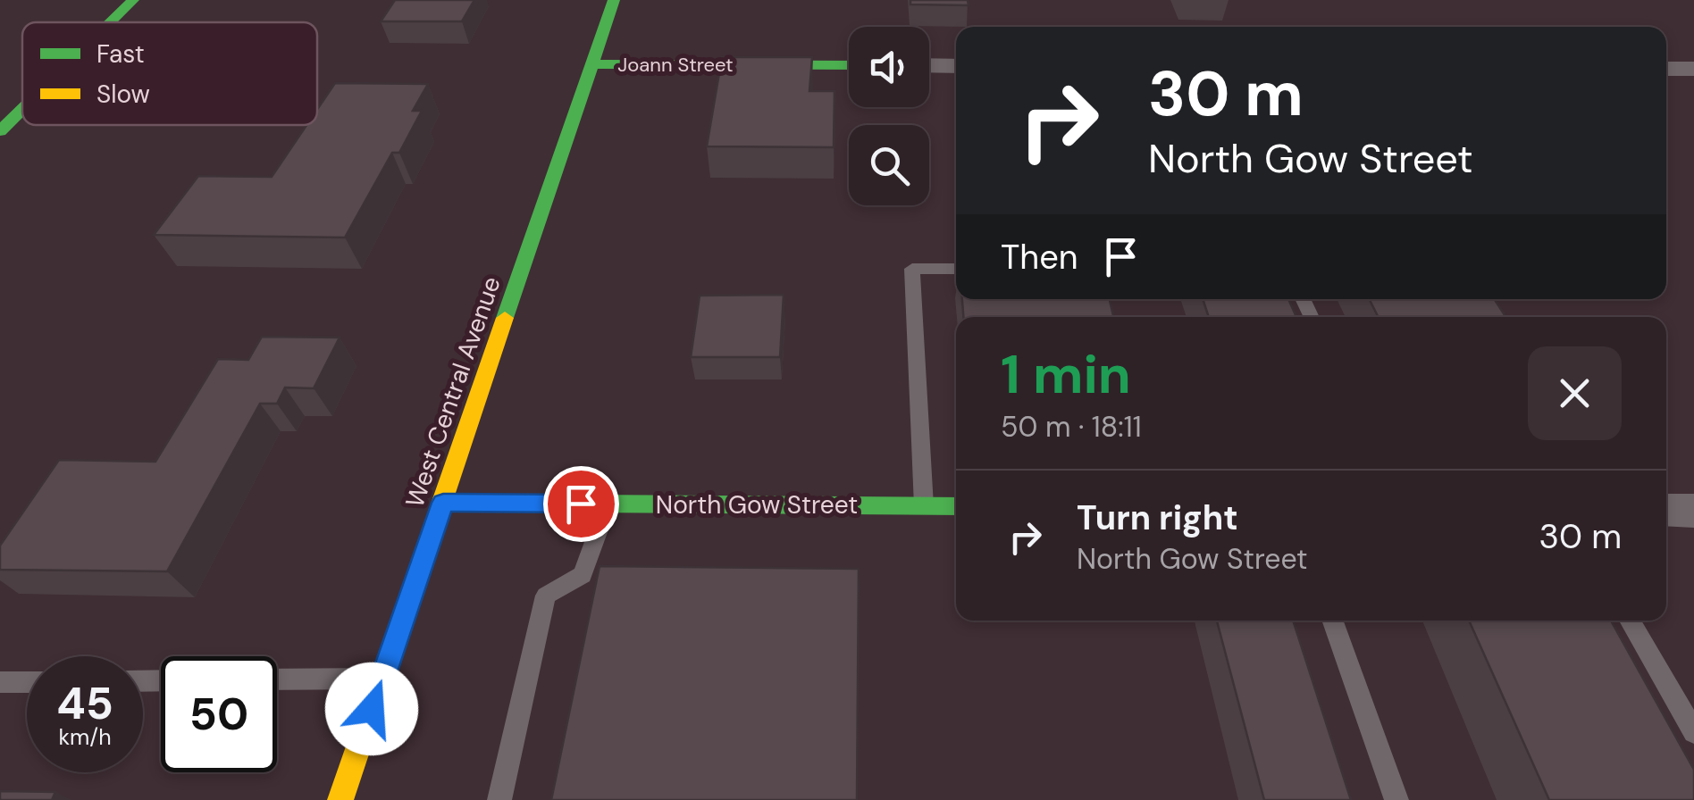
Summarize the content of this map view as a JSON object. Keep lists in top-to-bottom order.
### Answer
{
  "streets": {
    "street": ["Joann Street", "West Central Avenue", "North Gow Street"]
  },
  "crossings": [
    ["Joann Street", "West Central Avenue"],
    ["West Central Avenue", "North Gow Street"]
  ],
  "legend": ["Fast", "Slow"],
  "page": {
    "turn": ["30 m", "North Gow Street"],
    "then": "Then",
    "heading": ["1 min", "50 m · 18:11"],
    "list": [
      {
        "name": "Turn right",
        "note": "North Gow Street",
        "value": "30 m"
      }
    ],
    "speed": "45 km/h",
    "limit": "50"
  }
}
